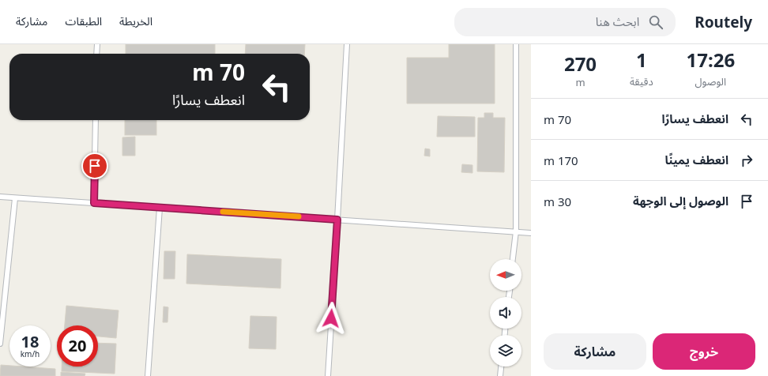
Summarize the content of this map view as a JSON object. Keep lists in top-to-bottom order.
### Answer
{
  "north": "left",
  "page": {
    "header": "Routely",
    "search": "ابحث هنا",
    "nav": ["الخريطة", "الطبقات", "مشاركة"],
    "eta": [
      "17:26",
      "الوصول",
      "1",
      "دقيقة",
      "270",
      "m"
    ],
    "turn": ["70 m", "انعطف يسارًا"],
    "list": [
      {
        "name": "انعطف يسارًا",
        "value": "70 m"
      },
      {
        "name": "انعطف يمينًا",
        "value": "170 m"
      },
      {
        "name": "الوصول إلى الوجهة",
        "value": "30 m"
      }
    ],
    "speed": "18 km/h",
    "limit": "20",
    "buttons": ["خروج", "مشاركة"]
  }
}
